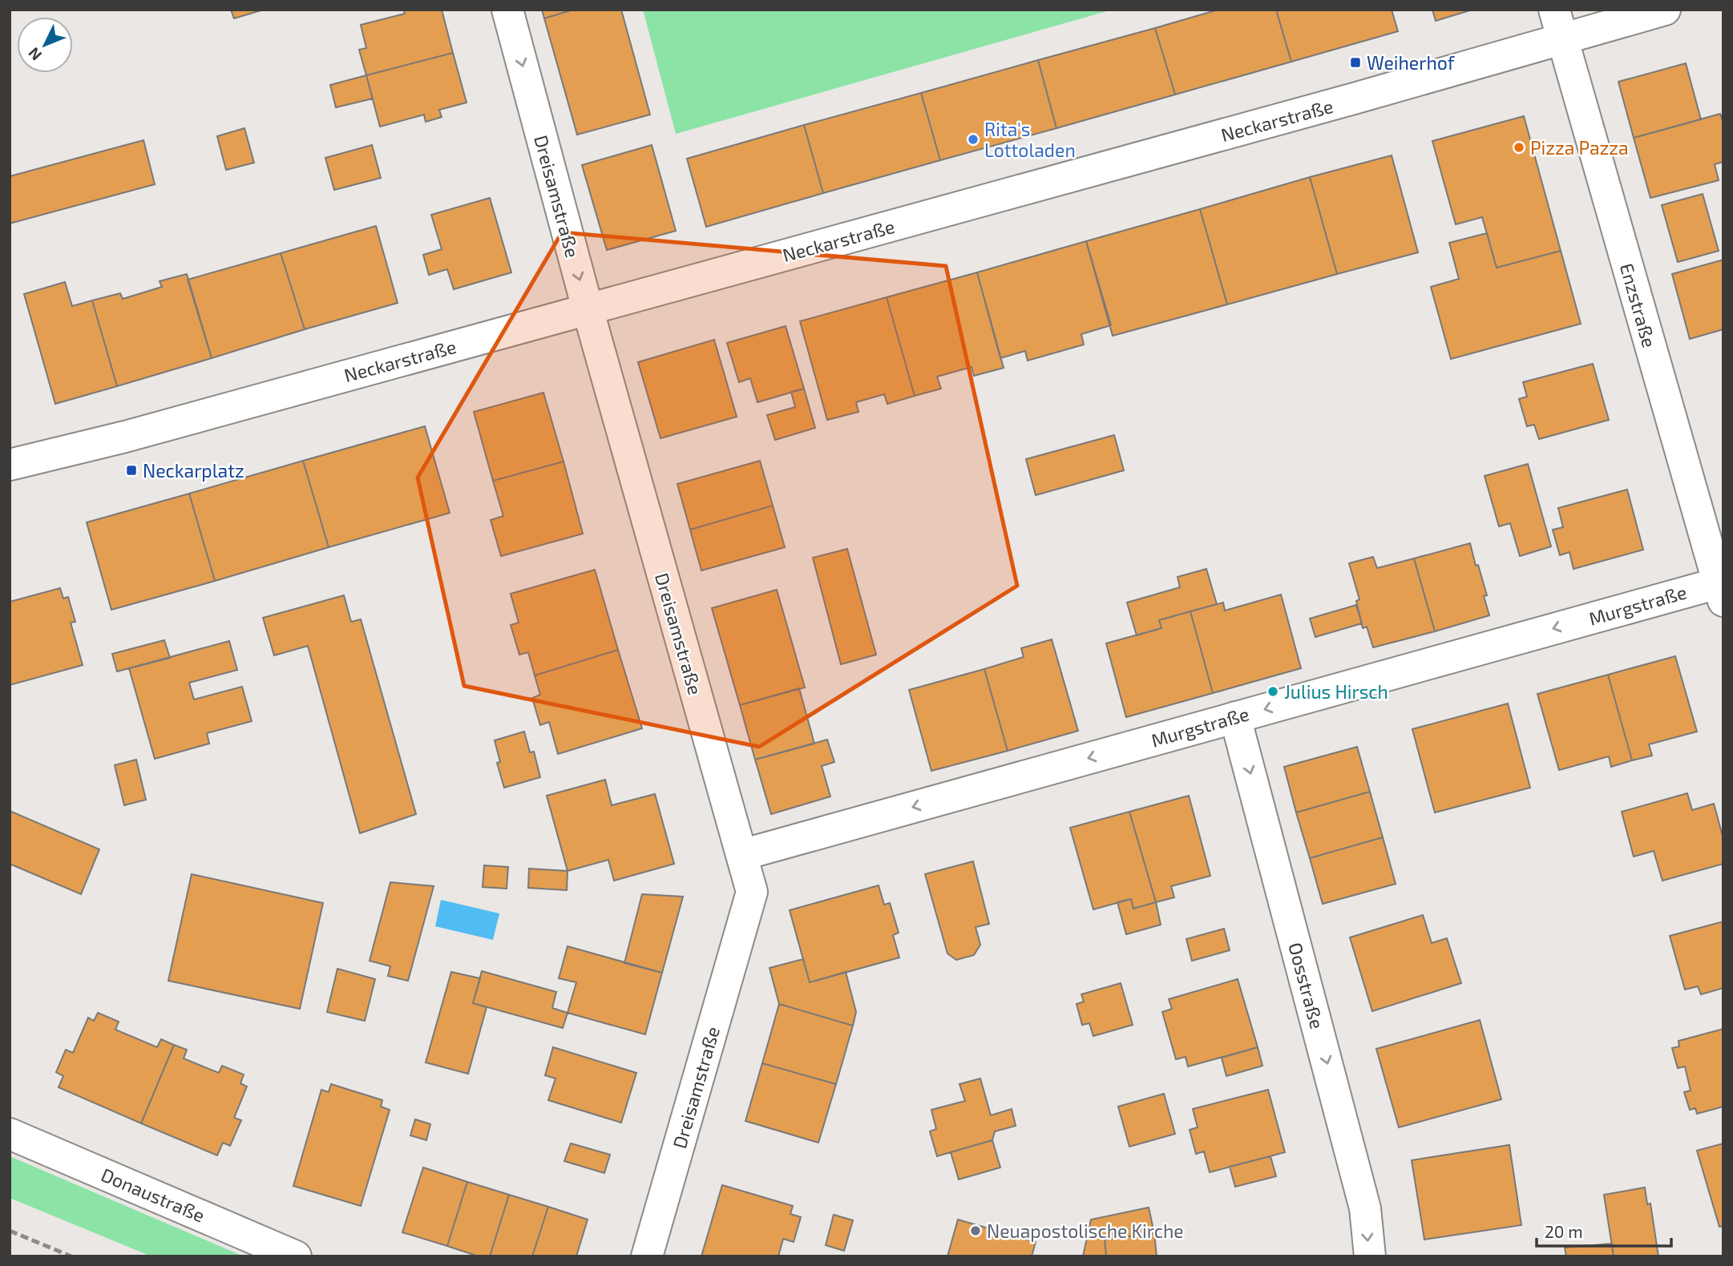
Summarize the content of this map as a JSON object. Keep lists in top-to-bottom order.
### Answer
{
  "streets": {
    "street": [
      "Neckarstraße",
      "Dreisamstraße",
      "Enzstraße",
      "Murgstraße",
      "Oosstraße",
      "Donaustraße"
    ]
  },
  "crossings": [
    ["Neckarstraße", "Dreisamstraße"],
    ["Neckarstraße", "Enzstraße"],
    ["Dreisamstraße", "Murgstraße"],
    ["Enzstraße", "Murgstraße"],
    ["Murgstraße", "Oosstraße"]
  ],
  "one_way": ["Murgstraße", "Oosstraße"],
  "places": {
    "transit": ["Weiherhof", "Neckarplatz"],
    "other": [
      "Rita's Lottoladen",
      "Pizza Pazza",
      "Julius Hirsch",
      "Neuapostolische Kirche"
    ]
  },
  "scale_bar": "20 m",
  "north": "bottom left"
}
